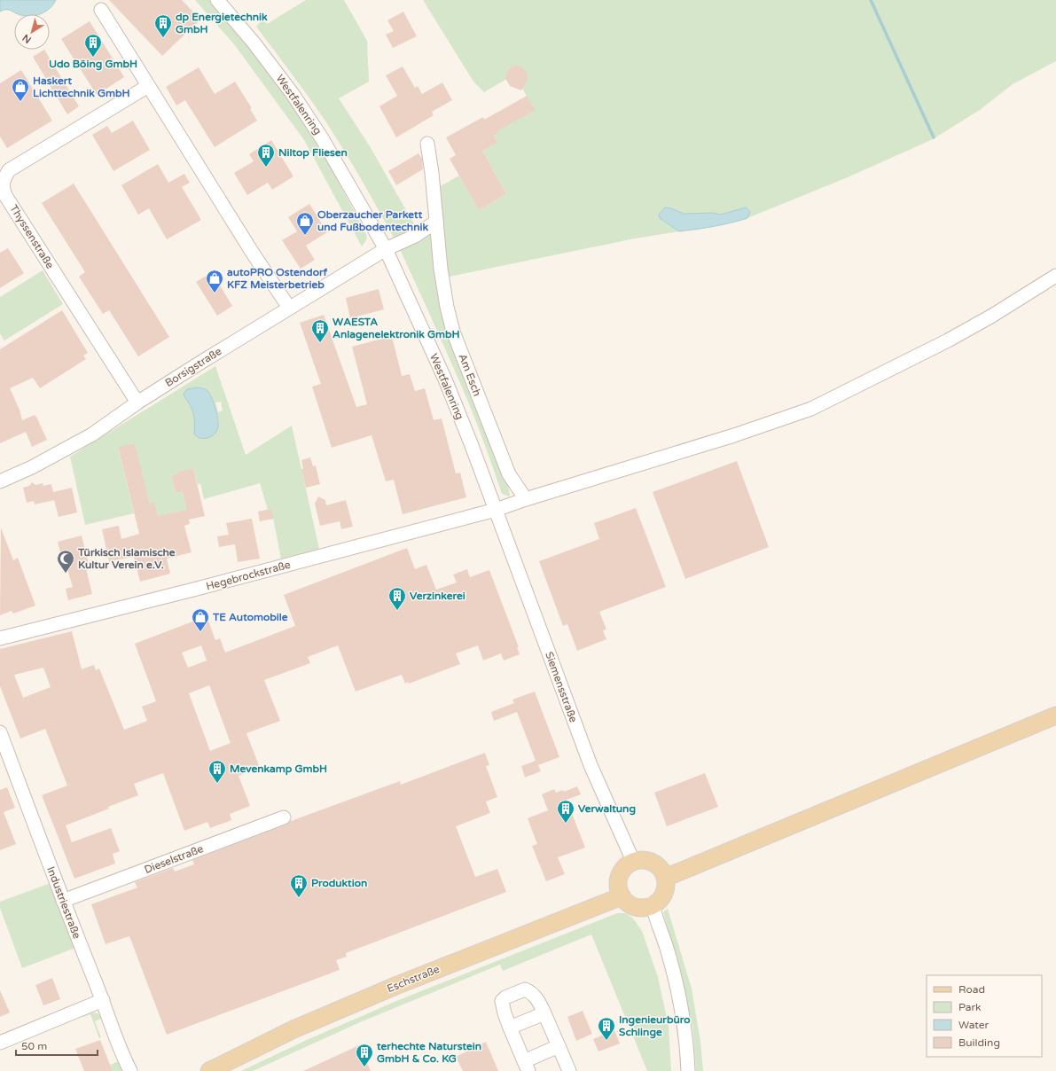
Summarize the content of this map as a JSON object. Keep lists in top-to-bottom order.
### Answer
{
  "streets": {
    "main road": ["Eschstraße"],
    "street": [
      "Westfalenring",
      "Thyssenstraße",
      "Borsigstraße",
      "Am Esch",
      "Hegebrockstraße",
      "Siemensstraße",
      "Dieselstraße",
      "Industriestraße"
    ]
  },
  "crossings": [
    ["Westfalenring", "Borsigstraße"],
    ["Westfalenring", "Hegebrockstraße"],
    ["Westfalenring", "Siemensstraße"],
    ["Thyssenstraße", "Borsigstraße"],
    ["Am Esch", "Hegebrockstraße"],
    ["Hegebrockstraße", "Siemensstraße"],
    ["Siemensstraße", "Eschstraße"],
    ["Dieselstraße", "Industriestraße"]
  ],
  "places": {
    "building": [
      "dp Energietechnik GmbH",
      "Udo Böing GmbH",
      "Niltop Fliesen",
      "WAESTA Anlagenelektronik GmbH",
      "Verzinkerei",
      "Mevenkamp GmbH",
      "Verwaltung",
      "Produktion",
      "Ingenieurbüro Schlinge",
      "terhechte Naturstein GmbH & Co. KG"
    ],
    "shop": [
      "Haskert Lichttechnik GmbH",
      "Oberzaucher Parkett und Fußbodentechnik",
      "autoPRO Ostendorf KFZ Meisterbetrieb",
      "TE Automobile"
    ],
    "mosque": ["Türkisch Islamische Kultur Verein e.V."]
  },
  "legend": [
    "Road",
    "Park",
    "Water",
    "Building"
  ],
  "scale_bar": "50 m",
  "north": "bottom left"
}
